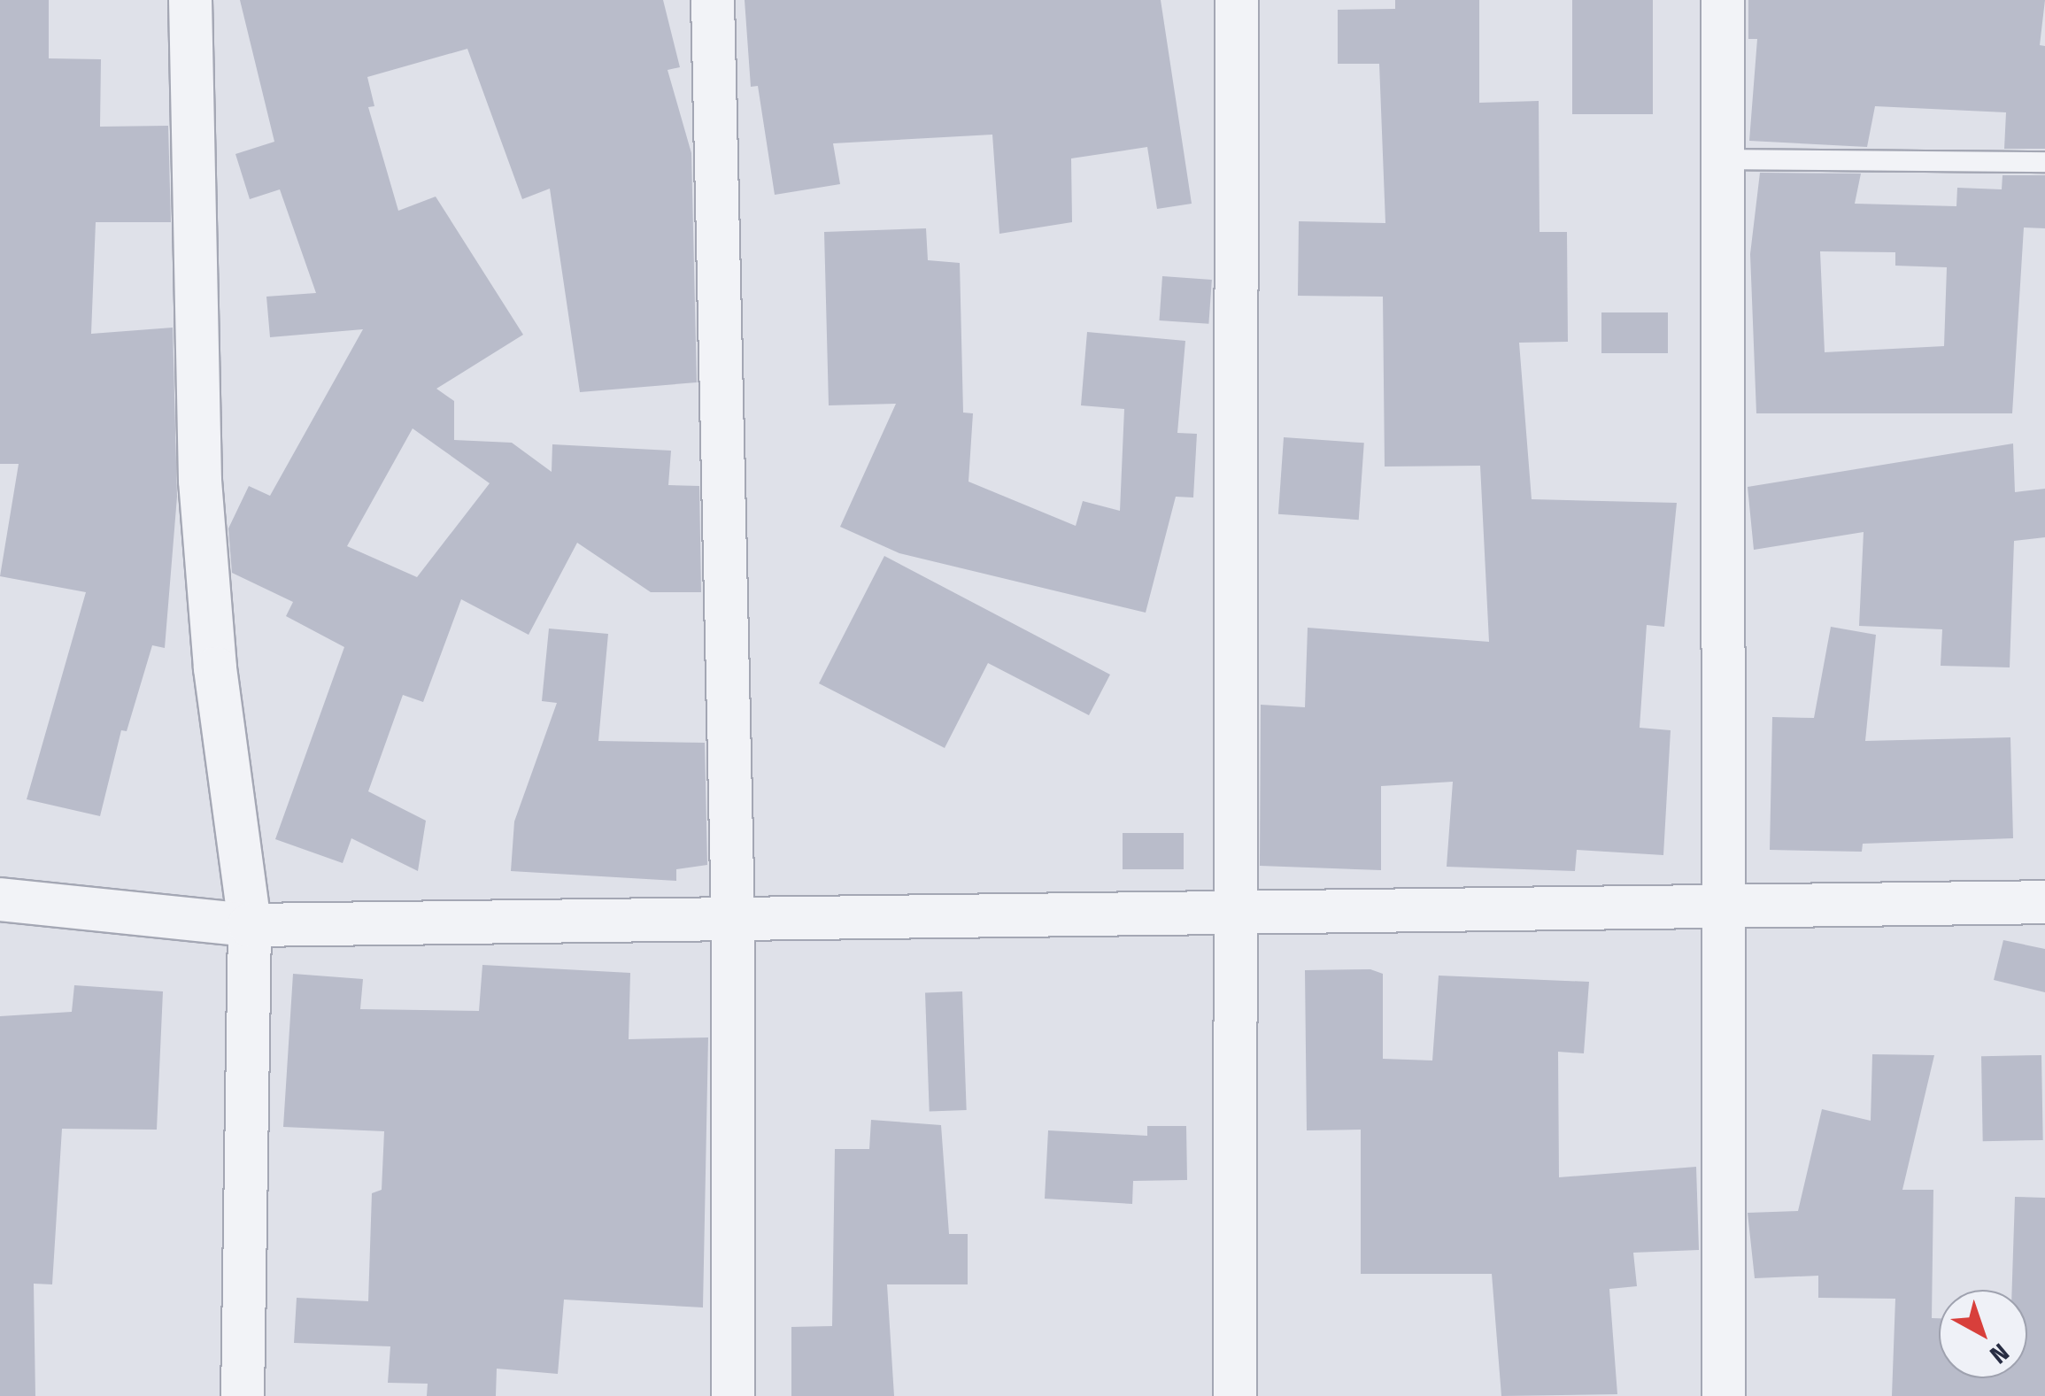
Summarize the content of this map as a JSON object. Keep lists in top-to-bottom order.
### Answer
{
  "north": "bottom right"
}
